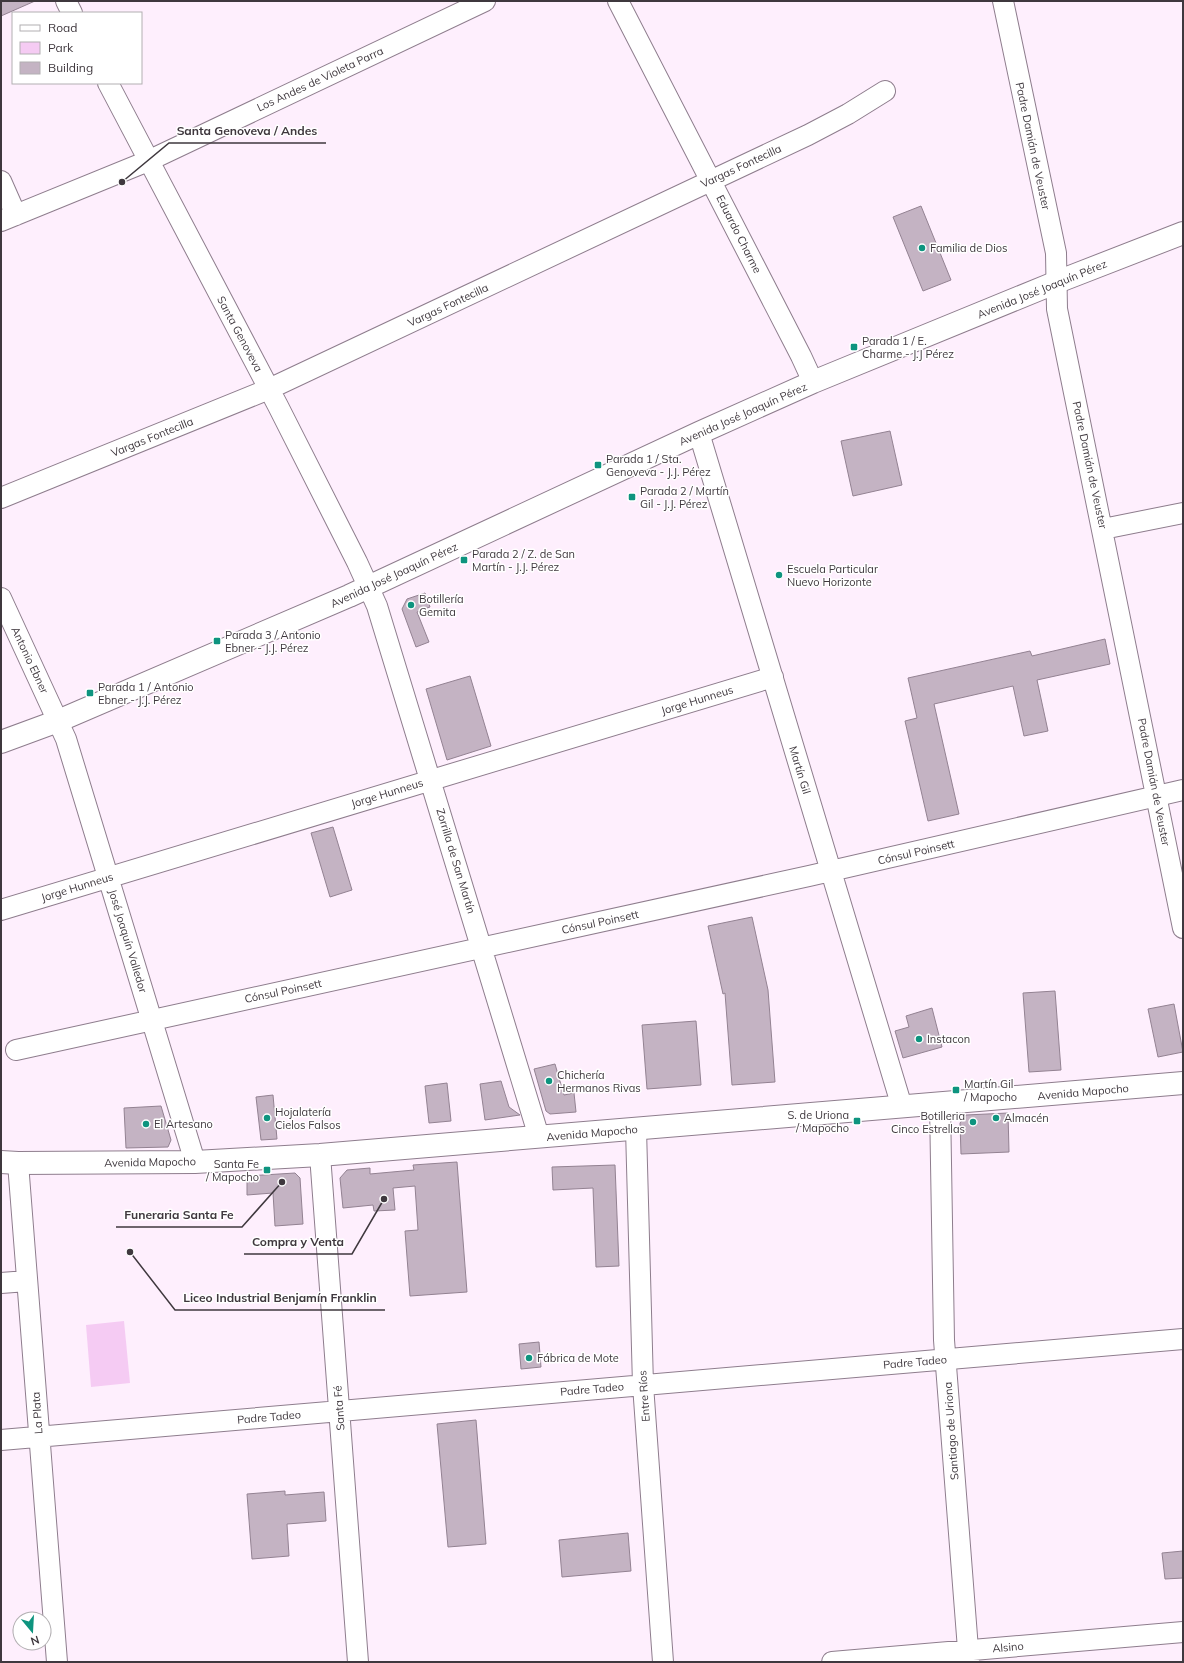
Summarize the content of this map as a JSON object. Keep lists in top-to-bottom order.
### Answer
{
  "streets": {
    "main road": ["Avenida José Joaquín Pérez", "Avenida Mapocho"],
    "street": [
      "Los Andes de Violeta Parra",
      "Padre Damián de Veuster",
      "Vargas Fontecilla",
      "Eduardo Charme",
      "Santa Genoveva",
      "Antonio Ebner",
      "Jorge Hunneus",
      "Martín Gil",
      "Cónsul Poinsett",
      "Zorrilla de San Martín",
      "José Joaquín Valledor",
      "Padre Tadeo",
      "Entre Ríos",
      "Santa Fé",
      "La Plata",
      "Santiago de Uriona",
      "Alsino"
    ]
  },
  "crossings": [
    ["Los Andes de Violeta Parra", "Santa Genoveva"],
    ["Padre Damián de Veuster", "Avenida José Joaquín Pérez"],
    ["Padre Damián de Veuster", "Cónsul Poinsett"],
    ["Vargas Fontecilla", "Eduardo Charme"],
    ["Vargas Fontecilla", "Santa Genoveva"],
    ["Eduardo Charme", "Avenida José Joaquín Pérez"],
    ["Avenida José Joaquín Pérez", "Santa Genoveva"],
    ["Avenida José Joaquín Pérez", "Antonio Ebner"],
    ["Avenida José Joaquín Pérez", "Martín Gil"],
    ["Avenida José Joaquín Pérez", "Zorrilla de San Martín"],
    ["Avenida José Joaquín Pérez", "José Joaquín Valledor"],
    ["Santa Genoveva", "Zorrilla de San Martín"],
    ["Antonio Ebner", "José Joaquín Valledor"],
    ["Jorge Hunneus", "Martín Gil"],
    ["Jorge Hunneus", "Zorrilla de San Martín"],
    ["Jorge Hunneus", "José Joaquín Valledor"],
    ["Martín Gil", "Cónsul Poinsett"],
    ["Martín Gil", "Avenida Mapocho"],
    ["Cónsul Poinsett", "Zorrilla de San Martín"],
    ["Cónsul Poinsett", "José Joaquín Valledor"],
    ["Zorrilla de San Martín", "Avenida Mapocho"],
    ["José Joaquín Valledor", "Avenida Mapocho"],
    ["Avenida Mapocho", "Entre Ríos"],
    ["Avenida Mapocho", "Santa Fé"],
    ["Avenida Mapocho", "La Plata"],
    ["Avenida Mapocho", "Santiago de Uriona"],
    ["Padre Tadeo", "Entre Ríos"],
    ["Padre Tadeo", "Santa Fé"],
    ["Padre Tadeo", "La Plata"],
    ["Padre Tadeo", "Santiago de Uriona"],
    ["Santiago de Uriona", "Alsino"]
  ],
  "places": {
    "other": [
      "Santa Genoveva / Andes",
      "Familia de Dios",
      "Escuela Particular Nuevo Horizonte",
      "Botillería Gemita",
      "Instacon",
      "Chichería Hermanos Rivas",
      "Hojalatería Cielos Falsos",
      "Almacén",
      "Botilleria Cinco Estrellas",
      "El Artesano",
      "Funeraria Santa Fe",
      "Compra y Venta",
      "Liceo Industrial Benjamín Franklin",
      "Fábrica de Mote"
    ],
    "transit": [
      "Parada 1 / E. Charme - J.J Pérez",
      "Parada 1 / Sta. Genoveva - J.J. Pérez",
      "Parada 2 / Martín Gil - J.J. Pérez",
      "Parada 2 / Z. de San Martín - J.J. Pérez",
      "Parada 3 / Antonio Ebner - J.J. Pérez",
      "Parada 1 / Antonio Ebner - J.J. Pérez",
      "Martín Gil / Mapocho",
      "S. de Uriona / Mapocho",
      "Santa Fe / Mapocho"
    ]
  },
  "legend": ["Road", "Park", "Building"],
  "north": "bottom"
}
